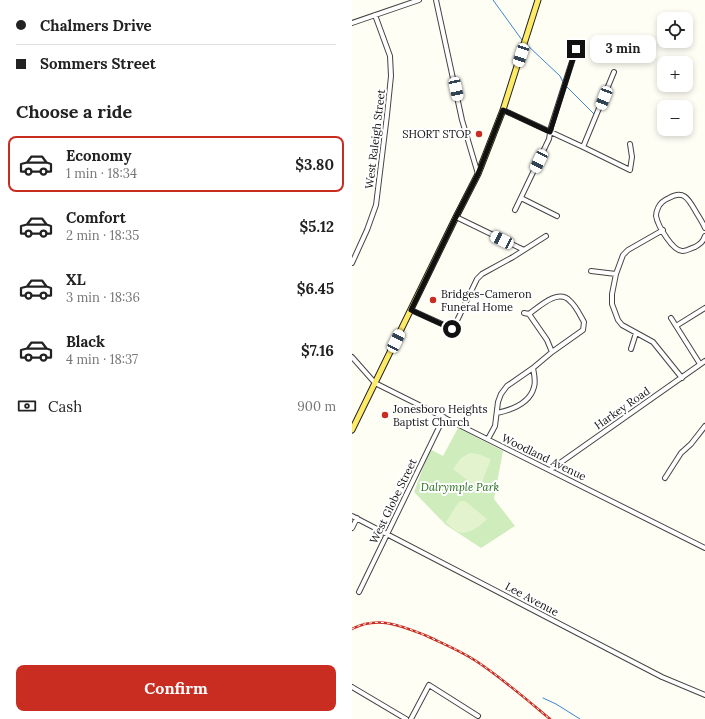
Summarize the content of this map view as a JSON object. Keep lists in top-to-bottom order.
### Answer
{
  "streets": {
    "street": [
      "West Raleigh Street",
      "Harkey Road",
      "Woodland Avenue",
      "West Globe Street",
      "Lee Avenue"
    ]
  },
  "crossings": [
    ["Harkey Road", "Woodland Avenue"],
    ["Woodland Avenue", "West Globe Street"],
    ["West Globe Street", "Lee Avenue"]
  ],
  "parks": ["Dalrymple Park"],
  "places": ["SHORT STOP", "Bridges-Cameron Funeral Home", "Jonesboro Heights Baptist Church"],
  "page": {
    "banner": ["Chalmers Drive", "Sommers Street"],
    "map_buttons": ["+", "−"],
    "bubble": "3 min",
    "heading": "Choose a ride",
    "list": [
      {
        "name": "Economy",
        "note": "1 min · 18:34",
        "value": "$3.80"
      },
      {
        "name": "Comfort",
        "note": "2 min · 18:35",
        "value": "$5.12"
      },
      {
        "name": "XL",
        "note": "3 min · 18:36",
        "value": "$6.45"
      },
      {
        "name": "Black",
        "note": "4 min · 18:37",
        "value": "$7.16"
      }
    ],
    "pay": ["Cash", "900 m"],
    "buttons": "Confirm"
  }
}
